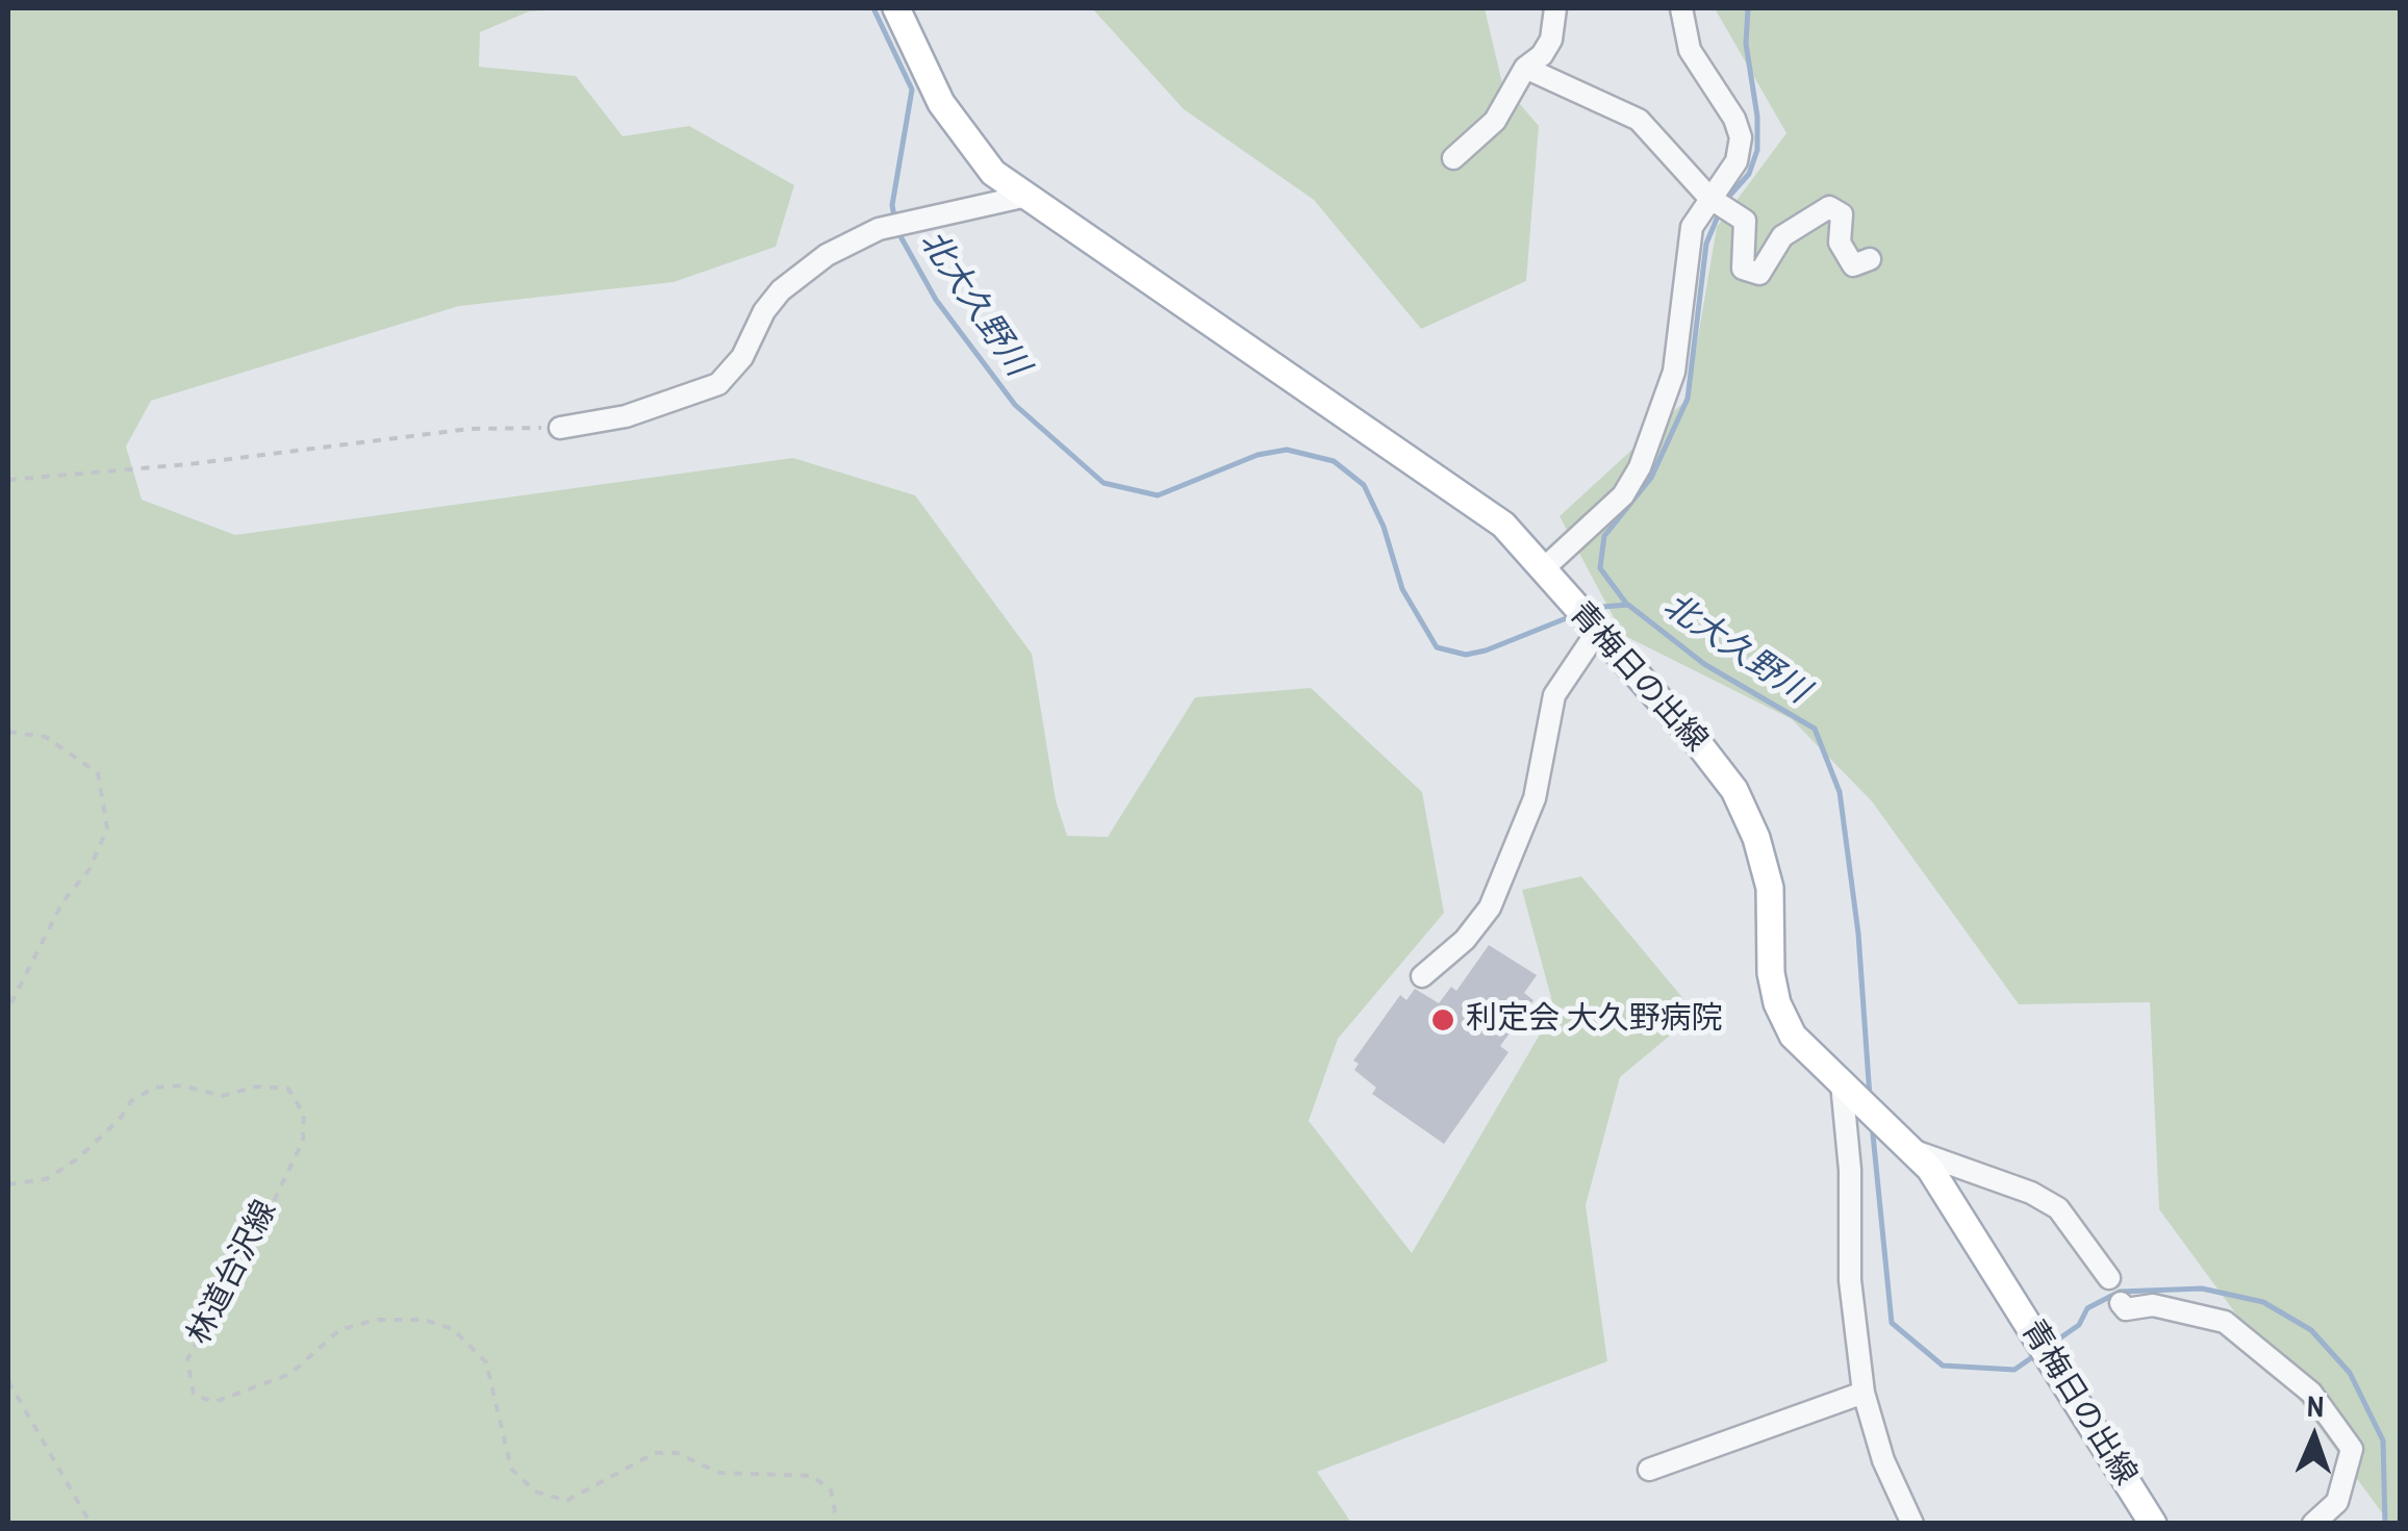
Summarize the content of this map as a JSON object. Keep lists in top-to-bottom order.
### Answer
{
  "streets": {
    "main road": ["青梅日の出線"],
    "path": ["林道台沢線"]
  },
  "water": ["北大久野川"],
  "places": ["利定会 大久野病院"],
  "north": "top"
}
